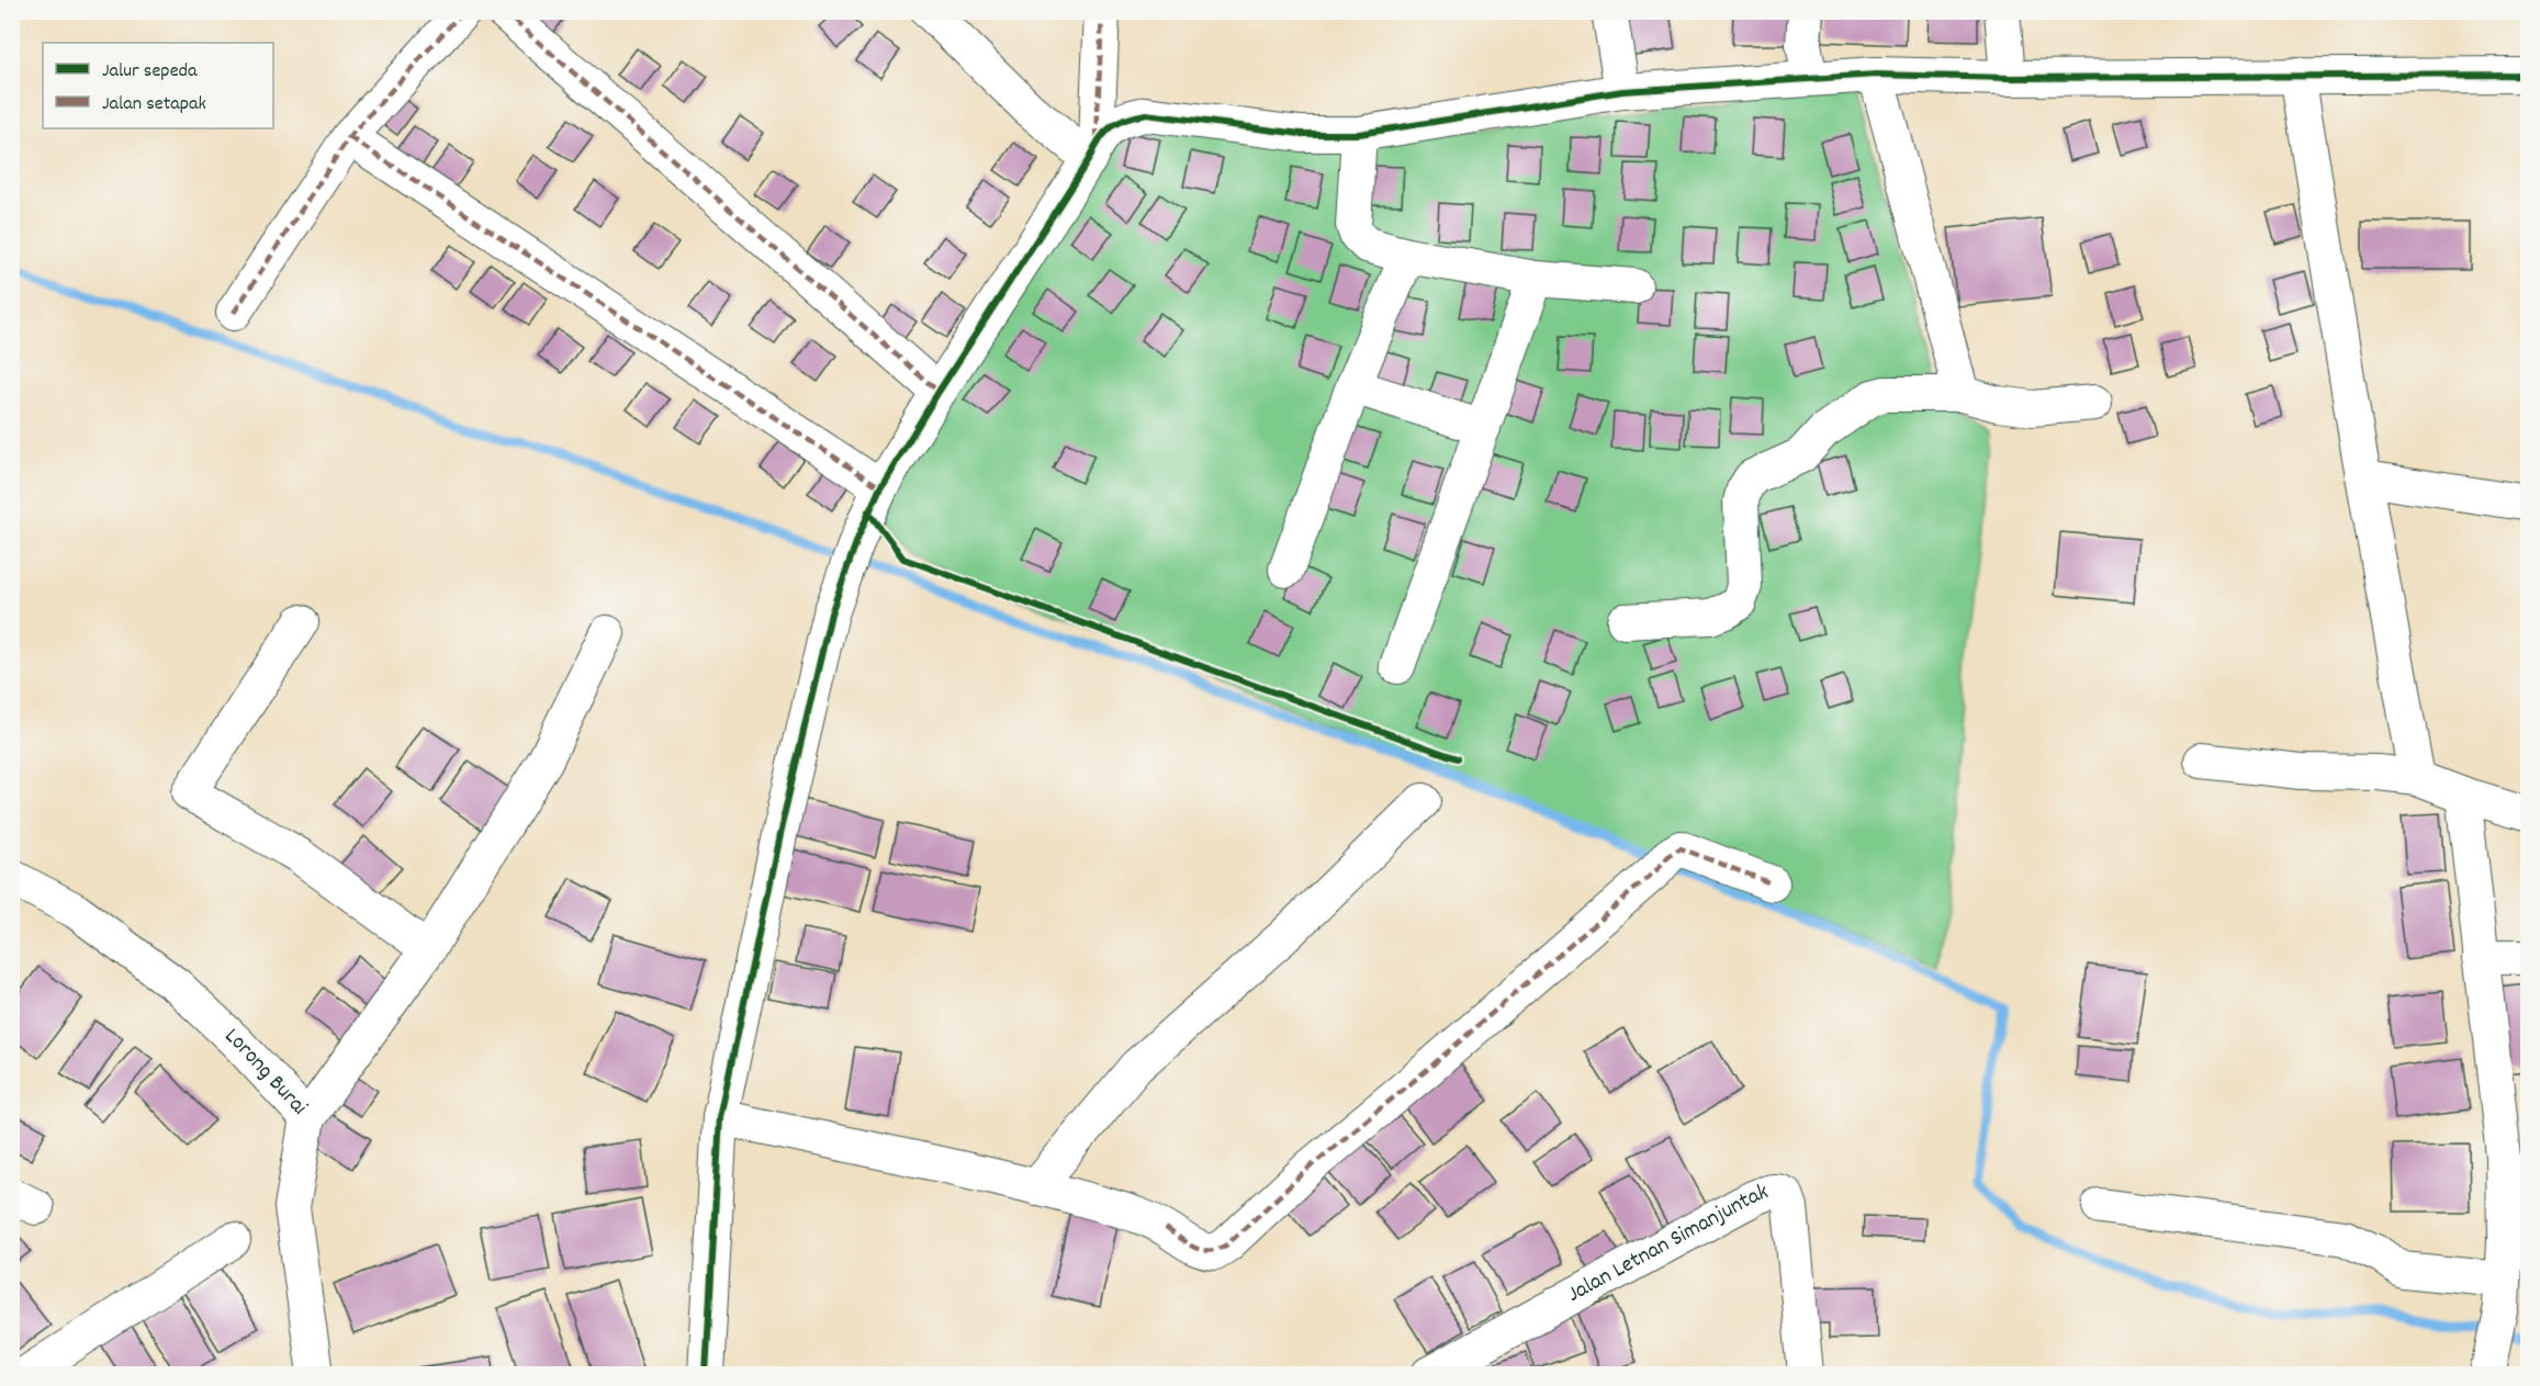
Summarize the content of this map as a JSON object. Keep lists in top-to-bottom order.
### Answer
{
  "streets": {
    "street": ["Lorong Burai", "Jalan Letnan Simanjuntak"]
  },
  "legend": ["Jalur sepeda", "Jalan setapak"]
}
